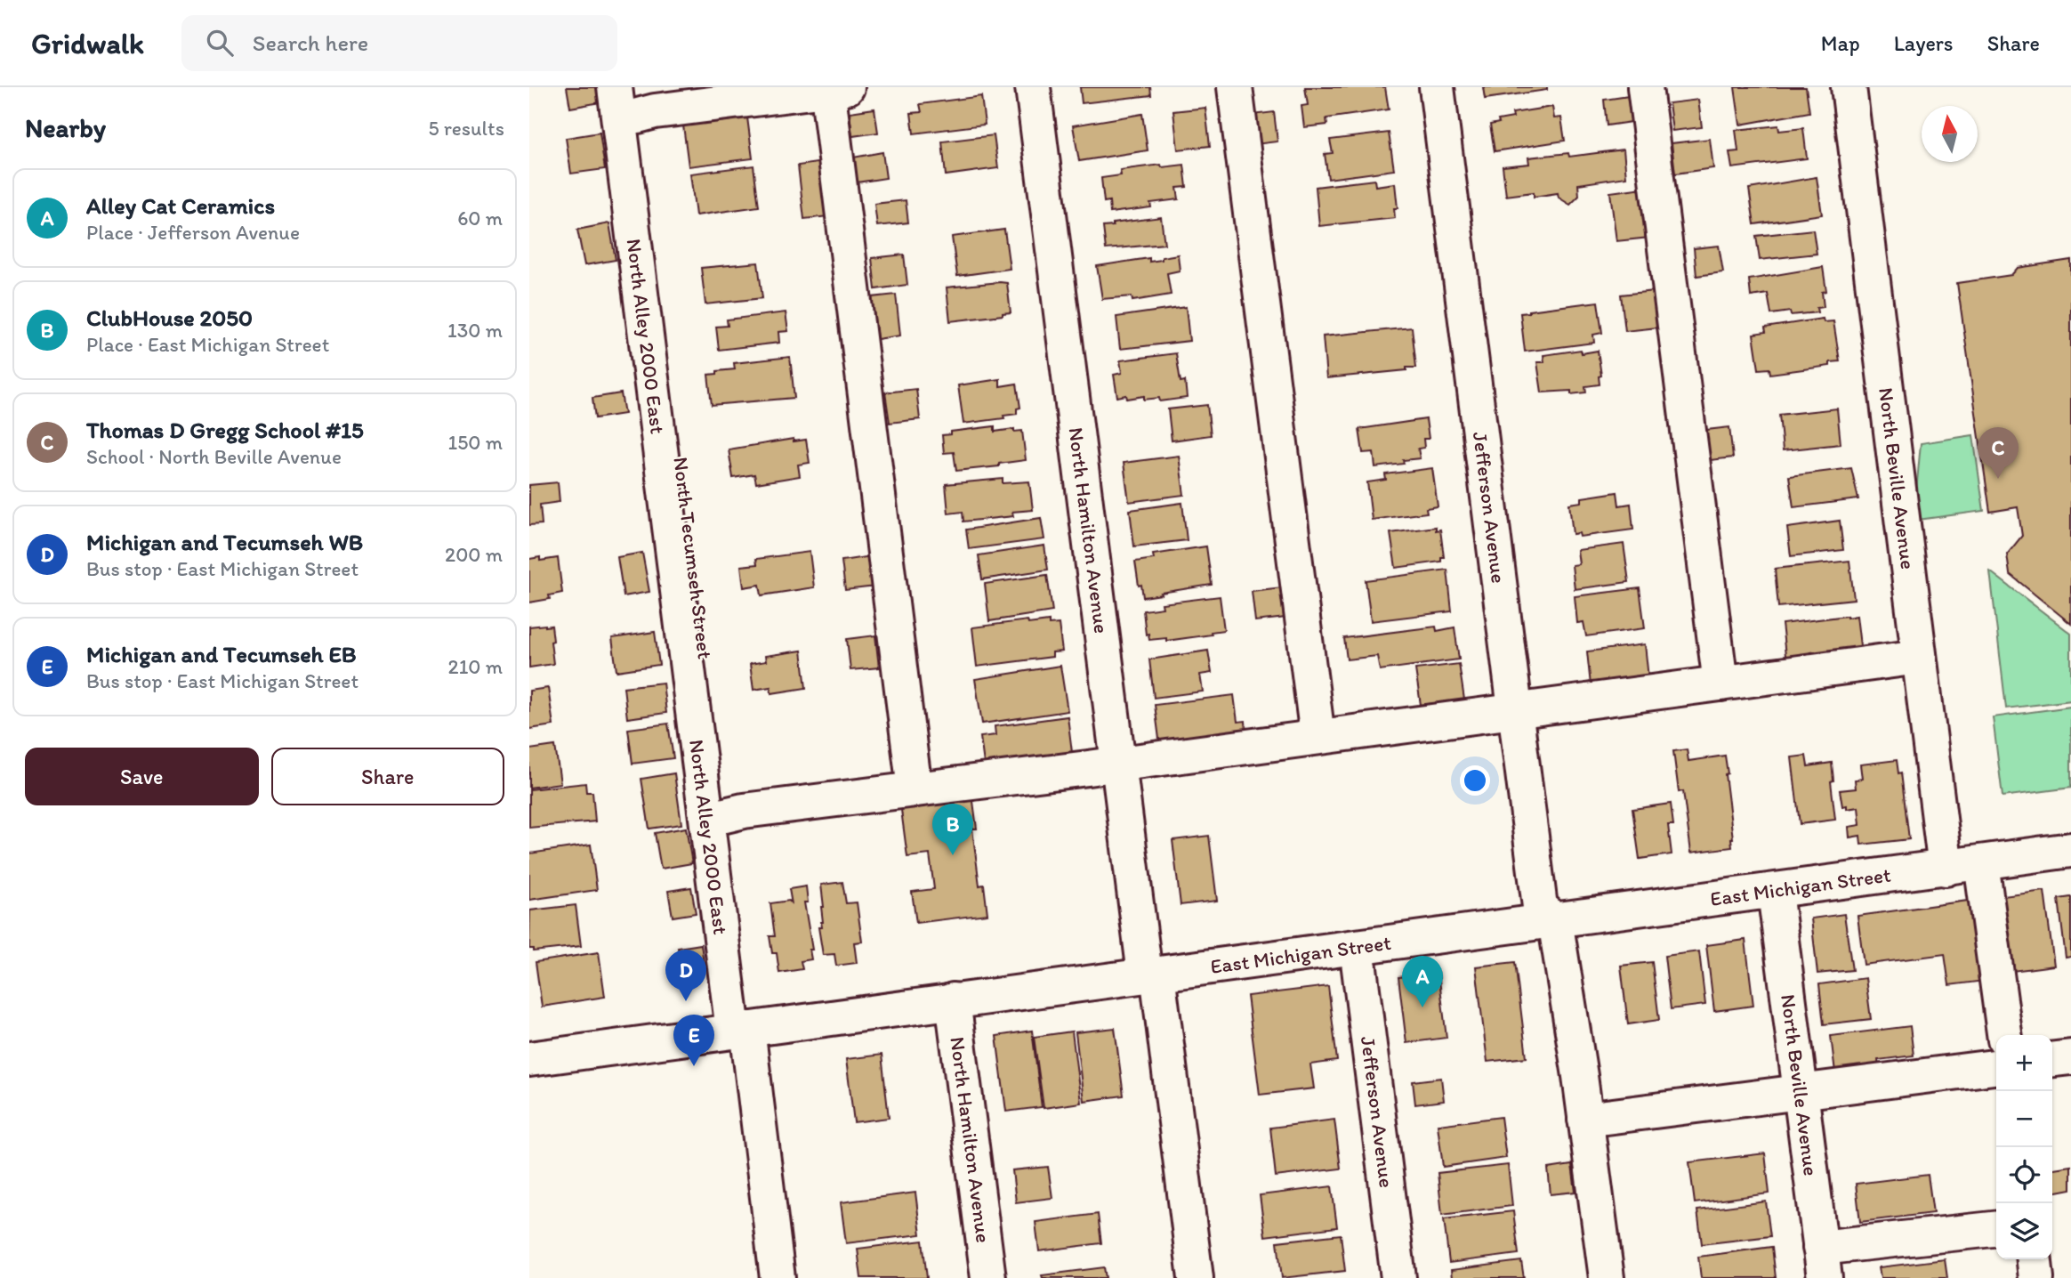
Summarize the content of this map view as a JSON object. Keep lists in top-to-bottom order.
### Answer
{
  "streets": {
    "street": [
      "North Alley 2000 East",
      "North Beville Avenue",
      "Jefferson Avenue",
      "North Hamilton Avenue",
      "North Tecumseh Street",
      "East Michigan Street"
    ]
  },
  "crossings": [
    ["North Alley 2000 East", "North Tecumseh Street"],
    ["North Alley 2000 East", "East Michigan Street"],
    ["North Beville Avenue", "East Michigan Street"],
    ["Jefferson Avenue", "East Michigan Street"],
    ["North Hamilton Avenue", "East Michigan Street"],
    ["North Tecumseh Street", "East Michigan Street"]
  ],
  "north": "top",
  "page": {
    "header": "Gridwalk",
    "search": "Search here",
    "nav": ["Map", "Layers", "Share"],
    "heading": ["Nearby", "5 results"],
    "list": [
      {
        "mark": "A",
        "name": "Alley Cat Ceramics",
        "note": "Place · Jefferson Avenue",
        "value": "60 m"
      },
      {
        "mark": "B",
        "name": "ClubHouse 2050",
        "note": "Place · East Michigan Street",
        "value": "130 m"
      },
      {
        "mark": "C",
        "name": "Thomas D Gregg School #15",
        "note": "School · North Beville Avenue",
        "value": "150 m"
      },
      {
        "mark": "D",
        "name": "Michigan and Tecumseh WB",
        "note": "Bus stop · East Michigan Street",
        "value": "200 m"
      },
      {
        "mark": "E",
        "name": "Michigan and Tecumseh EB",
        "note": "Bus stop · East Michigan Street",
        "value": "210 m"
      }
    ],
    "pins": [
      "C",
      "B",
      "D",
      "A",
      "E"
    ],
    "buttons": ["Save", "Share"],
    "map_buttons": ["+", "−"]
  }
}
